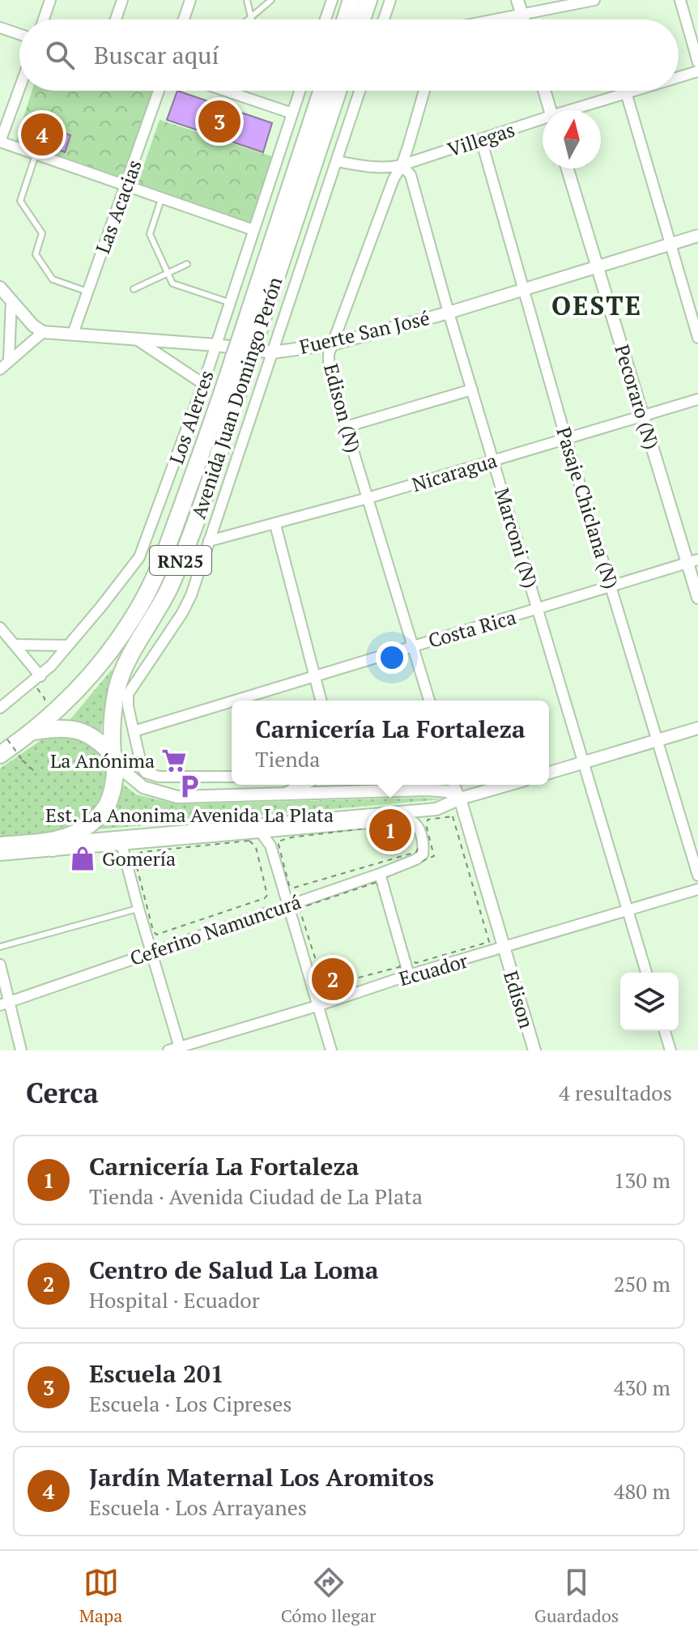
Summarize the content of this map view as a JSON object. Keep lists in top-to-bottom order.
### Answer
{
  "streets": {
    "highway": ["Avenida Juan Domingo Perón", "RN25"],
    "street": [
      "Villegas",
      "Las Acacias",
      "Fuerte San José",
      "Pecoraro (N)",
      "Edison (N)",
      "Los Alerces",
      "Nicaragua",
      "Pasaje Chiclana (N)",
      "Marconi (N)",
      "Costa Rica",
      "Ceferino Namuncurá",
      "Ecuador",
      "Edison"
    ]
  },
  "crossings": [
    ["Villegas", "Avenida Juan Domingo Perón"],
    ["Villegas", "Edison (N)"],
    ["Villegas", "Pasaje Chiclana (N)"],
    ["Villegas", "Marconi (N)"],
    ["Las Acacias", "Fuerte San José"],
    ["Fuerte San José", "Pecoraro (N)"],
    ["Fuerte San José", "Avenida Juan Domingo Perón"],
    ["Fuerte San José", "Edison (N)"],
    ["Fuerte San José", "Los Alerces"],
    ["Fuerte San José", "Pasaje Chiclana (N)"],
    ["Fuerte San José", "Marconi (N)"],
    ["Pecoraro (N)", "Nicaragua"],
    ["Pecoraro (N)", "Costa Rica"],
    ["Avenida Juan Domingo Perón", "Nicaragua"],
    ["Avenida Juan Domingo Perón", "RN25"],
    ["Avenida Juan Domingo Perón", "Costa Rica"],
    ["Edison (N)", "Nicaragua"],
    ["Edison (N)", "Marconi (N)"],
    ["Edison (N)", "Costa Rica"],
    ["Nicaragua", "Pasaje Chiclana (N)"],
    ["Nicaragua", "Marconi (N)"],
    ["Pasaje Chiclana (N)", "Costa Rica"],
    ["Marconi (N)", "Costa Rica"],
    ["Marconi (N)", "Ecuador"],
    ["Ecuador", "Edison"]
  ],
  "districts": ["OESTE"],
  "places": {
    "supermarket": ["La Anónima"],
    "parking": ["Est. La Anonima Avenida La Plata"],
    "shop": ["Gomería"]
  },
  "north": "top",
  "page": {
    "search": "Buscar aquí",
    "pins": [
      "3",
      "4",
      "1",
      "2"
    ],
    "popup": ["Carnicería La Fortaleza", "Tienda"],
    "heading": ["Cerca", "4 resultados"],
    "list": [
      {
        "mark": "1",
        "name": "Carnicería La Fortaleza",
        "note": "Tienda · Avenida Ciudad de La Plata",
        "value": "130 m"
      },
      {
        "mark": "2",
        "name": "Centro de Salud La Loma",
        "note": "Hospital · Ecuador",
        "value": "250 m"
      },
      {
        "mark": "3",
        "name": "Escuela 201",
        "note": "Escuela · Los Cipreses",
        "value": "430 m"
      },
      {
        "mark": "4",
        "name": "Jardín Maternal Los Aromitos",
        "note": "Escuela · Los Arrayanes",
        "value": "480 m"
      }
    ],
    "nav": ["Mapa", "Cómo llegar", "Guardados"]
  }
}
